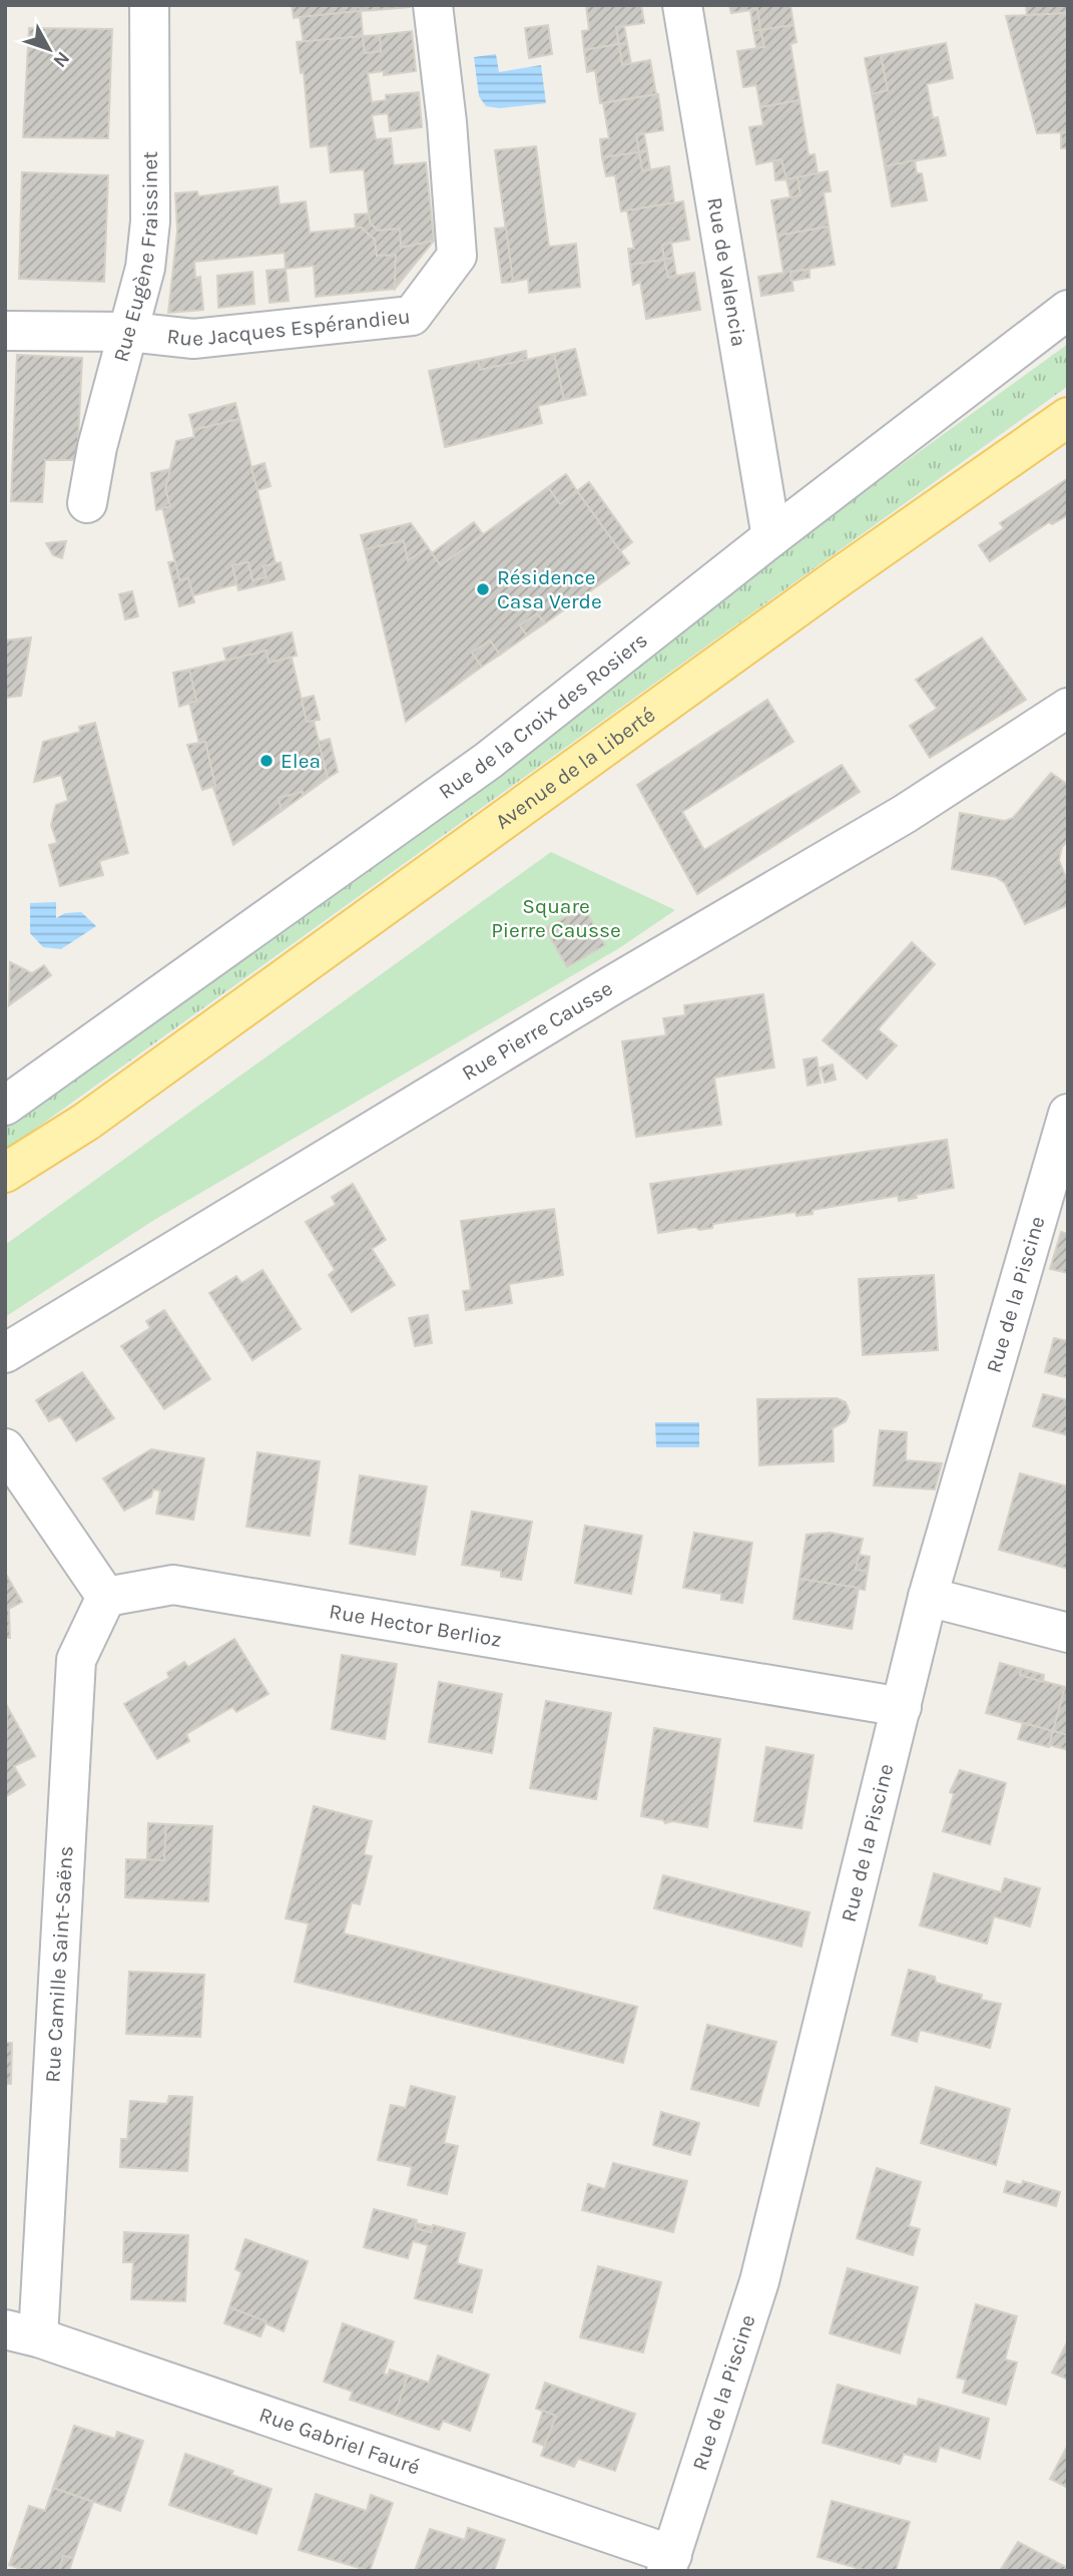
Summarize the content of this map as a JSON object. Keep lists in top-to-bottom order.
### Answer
{
  "streets": {
    "main road": ["Avenue de la Liberté"],
    "street": [
      "Rue Eugène Fraissinet",
      "Rue de Valencia",
      "Rue Jacques Espérandieu",
      "Rue de la Croix des Rosiers",
      "Rue Pierre Causse",
      "Rue de la Piscine",
      "Rue Hector Berlioz",
      "Rue Camille Saint-Saëns",
      "Rue Gabriel Fauré"
    ]
  },
  "crossings": [
    ["Rue Eugène Fraissinet", "Rue Jacques Espérandieu"],
    ["Rue de Valencia", "Rue de la Croix des Rosiers"],
    ["Rue de la Piscine", "Rue Hector Berlioz"],
    ["Rue de la Piscine", "Rue Gabriel Fauré"],
    ["Rue Hector Berlioz", "Rue Camille Saint-Saëns"],
    ["Rue Camille Saint-Saëns", "Rue Gabriel Fauré"]
  ],
  "parks": ["Square Pierre Causse"],
  "places": ["Résidence Casa Verde", "Elea"],
  "north": "bottom right"
}
